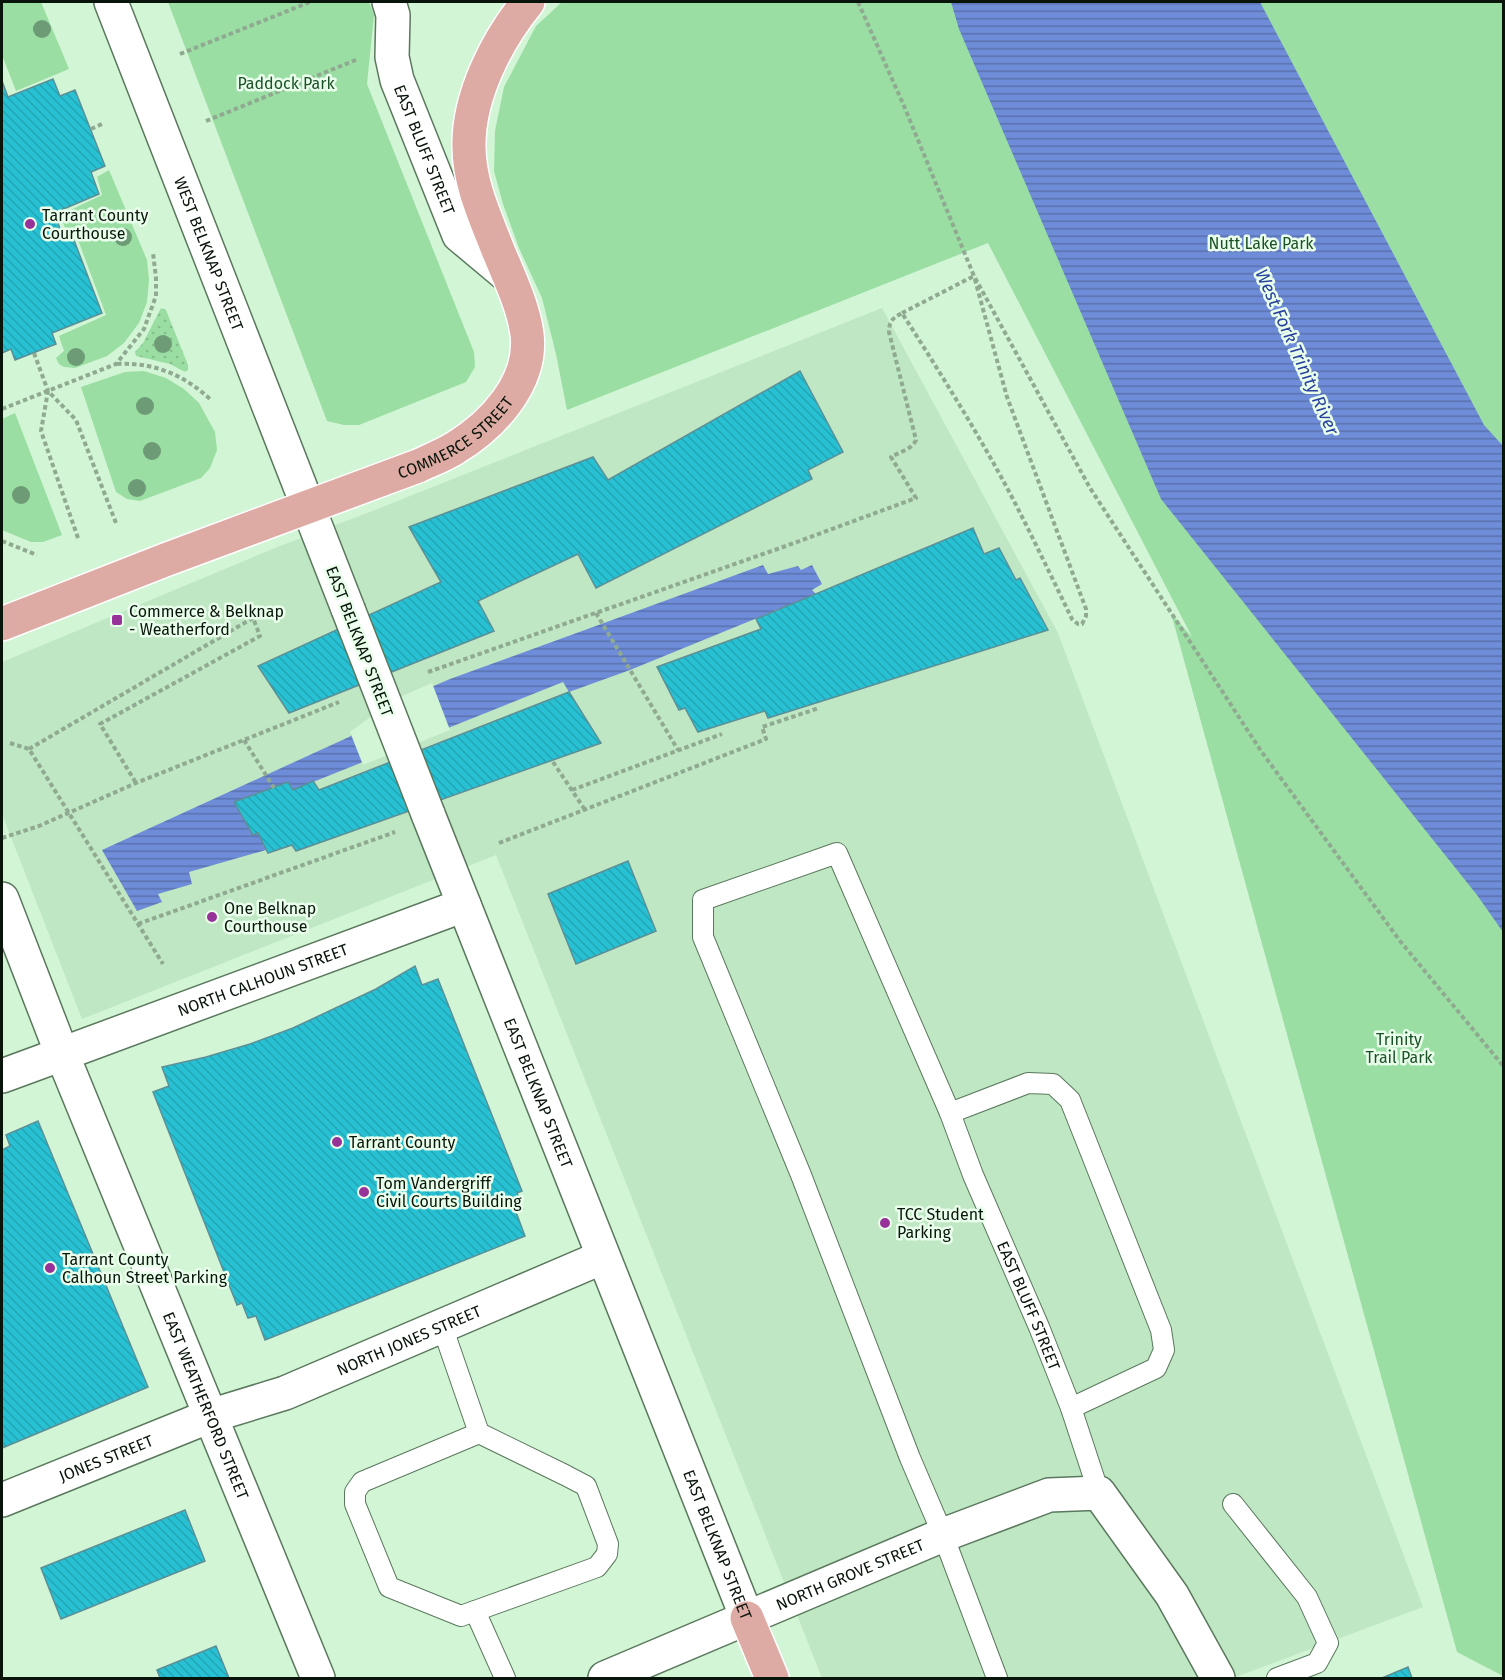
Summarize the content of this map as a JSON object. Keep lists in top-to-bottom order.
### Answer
{
  "streets": {
    "main road": [
      "EAST BLUFF STREET",
      "WEST BELKNAP STREET",
      "COMMERCE STREET",
      "EAST BELKNAP STREET",
      "NORTH CALHOUN STREET",
      "NORTH JONES STREET",
      "EAST WEATHERFORD STREET",
      "JONES STREET",
      "NORTH GROVE STREET"
    ]
  },
  "crossings": [
    ["EAST BLUFF STREET", "COMMERCE STREET"],
    ["EAST BLUFF STREET", "NORTH GROVE STREET"],
    ["WEST BELKNAP STREET", "COMMERCE STREET"],
    ["WEST BELKNAP STREET", "EAST BELKNAP STREET"],
    ["COMMERCE STREET", "EAST BELKNAP STREET"],
    ["EAST BELKNAP STREET", "NORTH CALHOUN STREET"],
    ["EAST BELKNAP STREET", "NORTH JONES STREET"],
    ["EAST BELKNAP STREET", "NORTH GROVE STREET"],
    ["NORTH CALHOUN STREET", "EAST WEATHERFORD STREET"],
    ["NORTH JONES STREET", "EAST WEATHERFORD STREET"],
    ["NORTH JONES STREET", "JONES STREET"],
    ["EAST WEATHERFORD STREET", "JONES STREET"]
  ],
  "water": ["West Fork Trinity River"],
  "parks": ["Paddock Park", "Nutt Lake Park", "Trinity Trail Park"],
  "places": {
    "other": [
      "Tarrant County Courthouse",
      "One Belknap Courthouse",
      "Tarrant County",
      "Tom Vandergriff Civil Courts Building",
      "TCC Student Parking",
      "Tarrant County Calhoun Street Parking"
    ],
    "transit": ["Commerce & Belknap - Weatherford"]
  }
}
